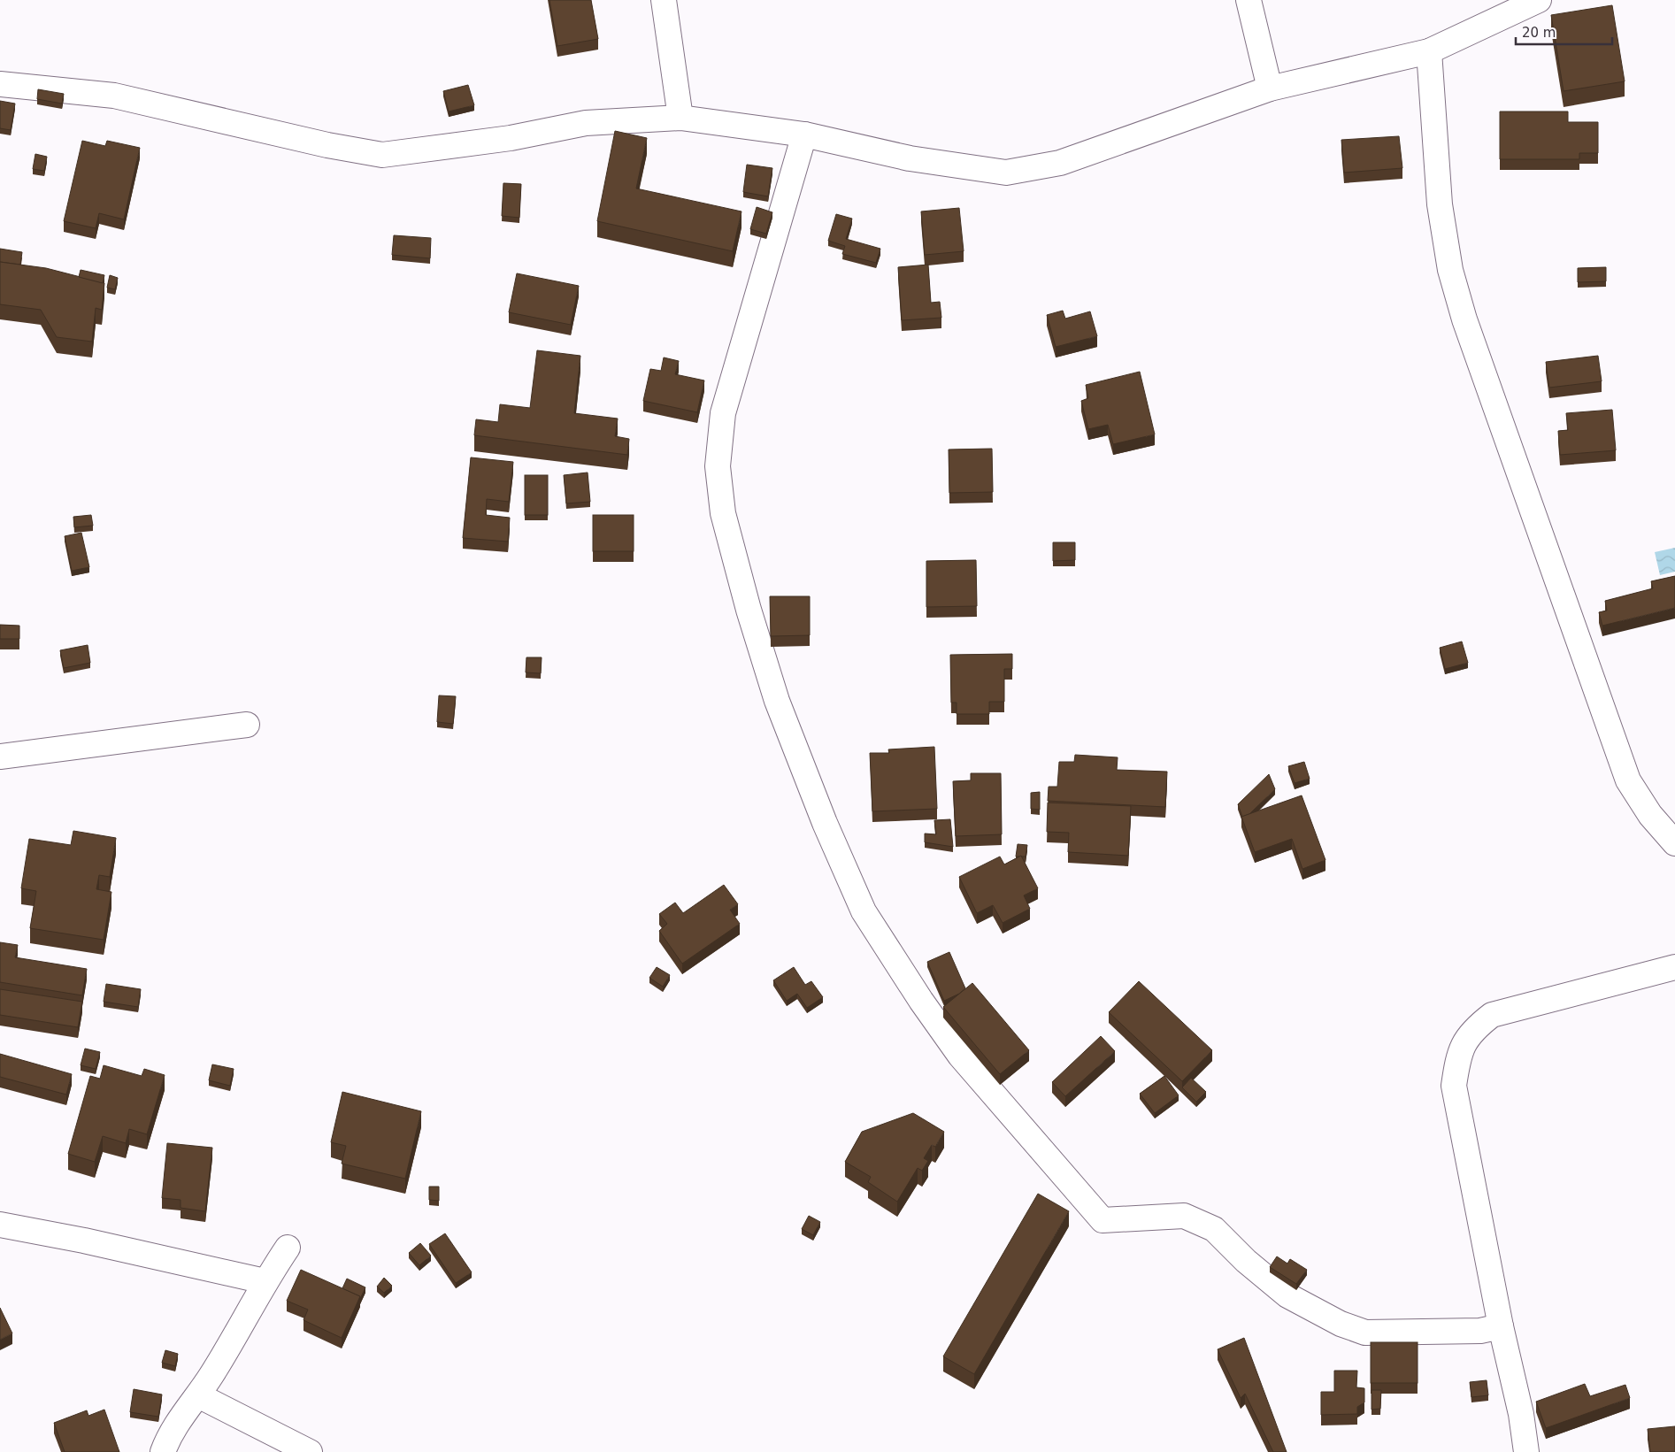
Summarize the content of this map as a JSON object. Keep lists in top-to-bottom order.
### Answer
{
  "scale_bar": "20 m"
}
